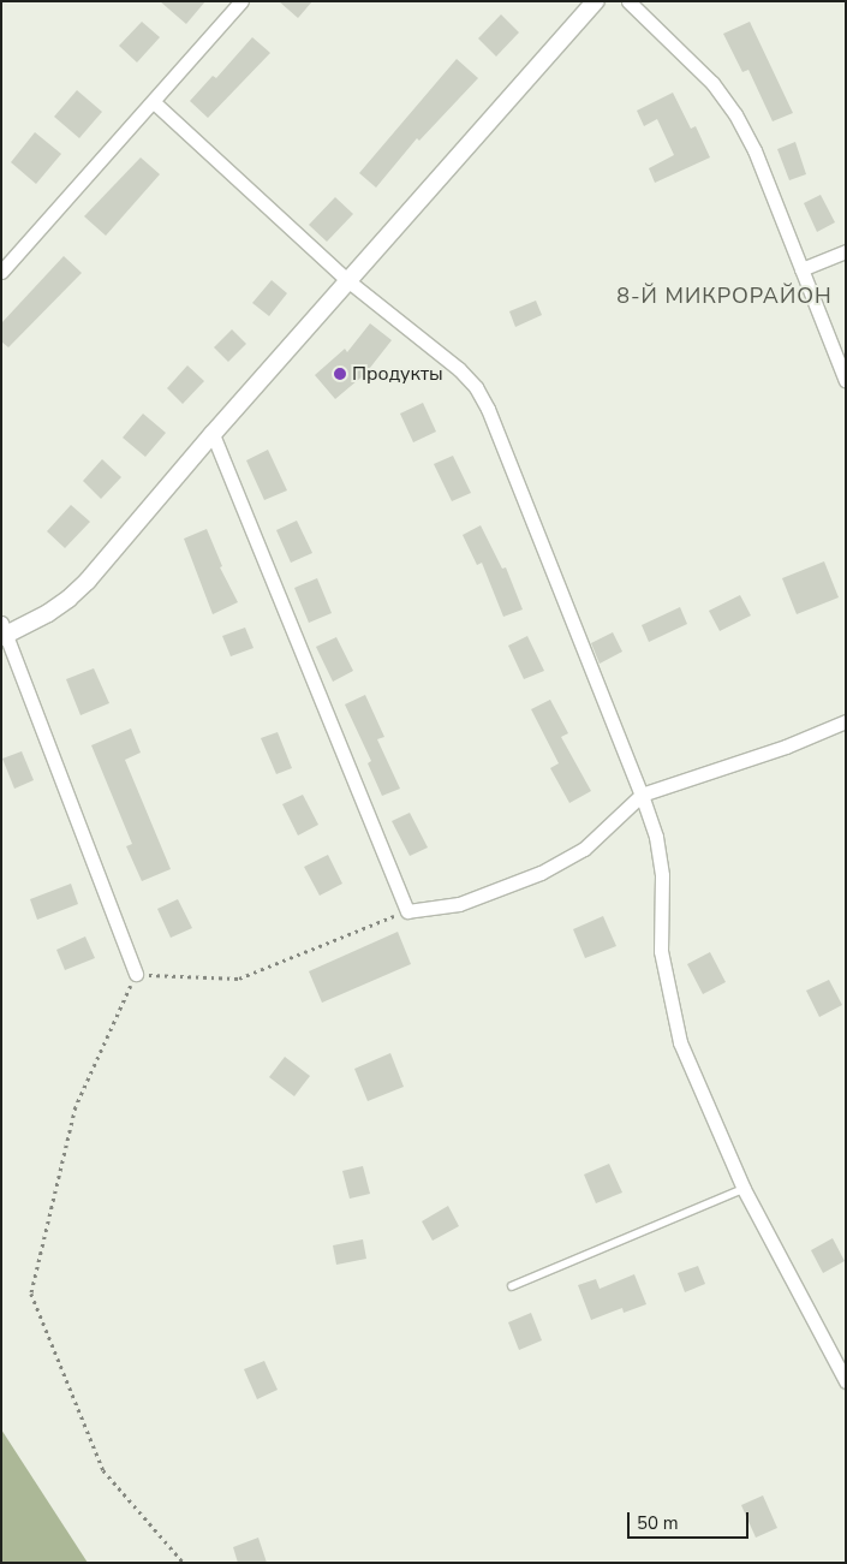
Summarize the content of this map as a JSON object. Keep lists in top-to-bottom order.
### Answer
{
  "districts": ["8-Й МИКРОРАЙОН"],
  "places": ["Продукты"],
  "scale_bar": "50 m"
}
